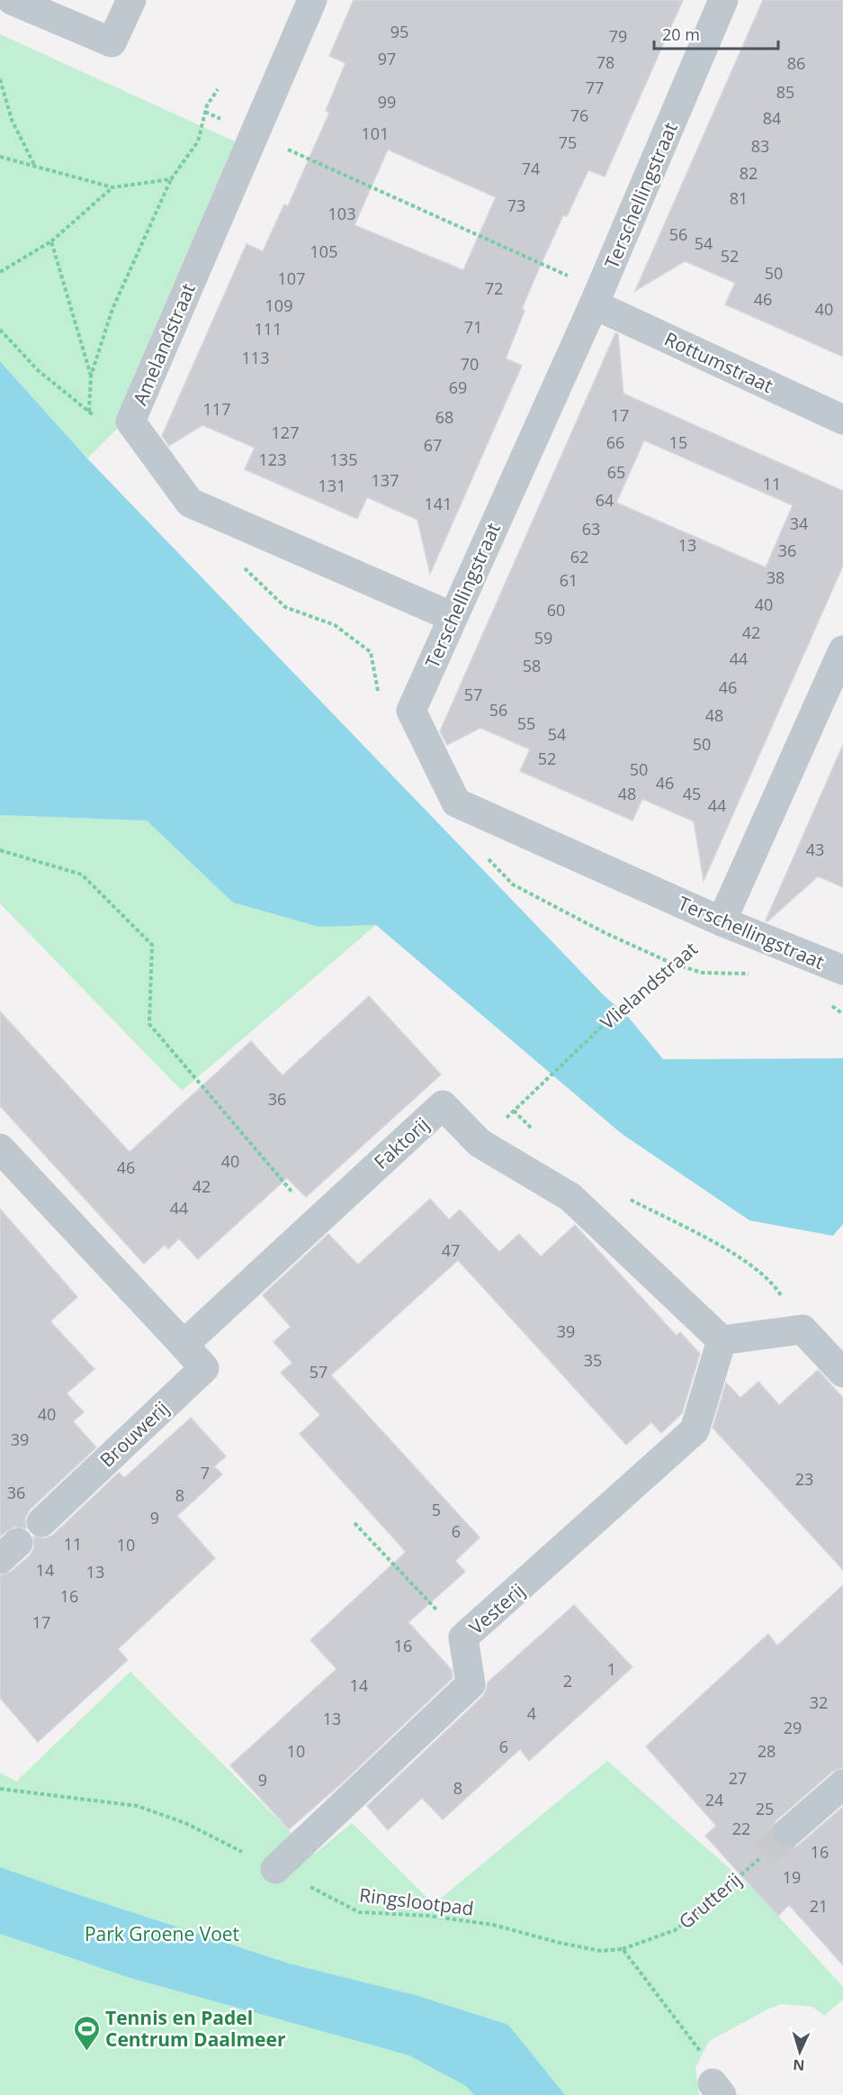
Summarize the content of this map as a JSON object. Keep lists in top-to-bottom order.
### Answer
{
  "streets": {
    "street": [
      "Terschellingstraat",
      "Amelandstraat",
      "Rottumstraat",
      "Faktorij",
      "Brouwerij",
      "Vesterij"
    ],
    "path": ["Vlielandstraat", "Grutterij", "Ringslootpad"]
  },
  "crossings": [
    ["Terschellingstraat", "Amelandstraat"],
    ["Terschellingstraat", "Rottumstraat"],
    ["Terschellingstraat", "Vlielandstraat"],
    ["Vlielandstraat", "Faktorij"],
    ["Faktorij", "Brouwerij"],
    ["Faktorij", "Vesterij"],
    ["Vesterij", "Ringslootpad"],
    ["Grutterij", "Ringslootpad"]
  ],
  "parks": ["Park Groene Voet"],
  "places": {
    "sports": ["Tennis en Padel Centrum Daalmeer"]
  },
  "house_numbers": [
    "95",
    "79",
    "97",
    "78",
    "86",
    "77",
    "85",
    "99",
    "76",
    "84",
    "101",
    "75",
    "83",
    "74",
    "82",
    "81",
    "73",
    "103",
    "56",
    "54",
    "105",
    "52",
    "50",
    "107",
    "72",
    "46",
    "109",
    "40",
    "71",
    "111",
    "113",
    "70",
    "69",
    "117",
    "17",
    "68",
    "127",
    "66",
    "15",
    "67",
    "123",
    "135",
    "65",
    "137",
    "11",
    "131",
    "64",
    "141",
    "34",
    "63",
    "13",
    "36",
    "62",
    "38",
    "61",
    "40",
    "60",
    "42",
    "59",
    "44",
    "58",
    "46",
    "57",
    "56",
    "48",
    "55",
    "54",
    "50",
    "52",
    "50",
    "46",
    "48",
    "45",
    "44",
    "43",
    "36",
    "40",
    "46",
    "42",
    "44",
    "47",
    "39",
    "35",
    "57",
    "40",
    "39",
    "7",
    "23",
    "36",
    "8",
    "5",
    "9",
    "6",
    "11",
    "10",
    "14",
    "13",
    "16",
    "17",
    "16",
    "1",
    "2",
    "14",
    "32",
    "4",
    "13",
    "29",
    "6",
    "10",
    "28",
    "27",
    "9",
    "8",
    "24",
    "25",
    "22",
    "16",
    "19",
    "21"
  ],
  "scale_bar": "20 m",
  "north": "bottom"
}
